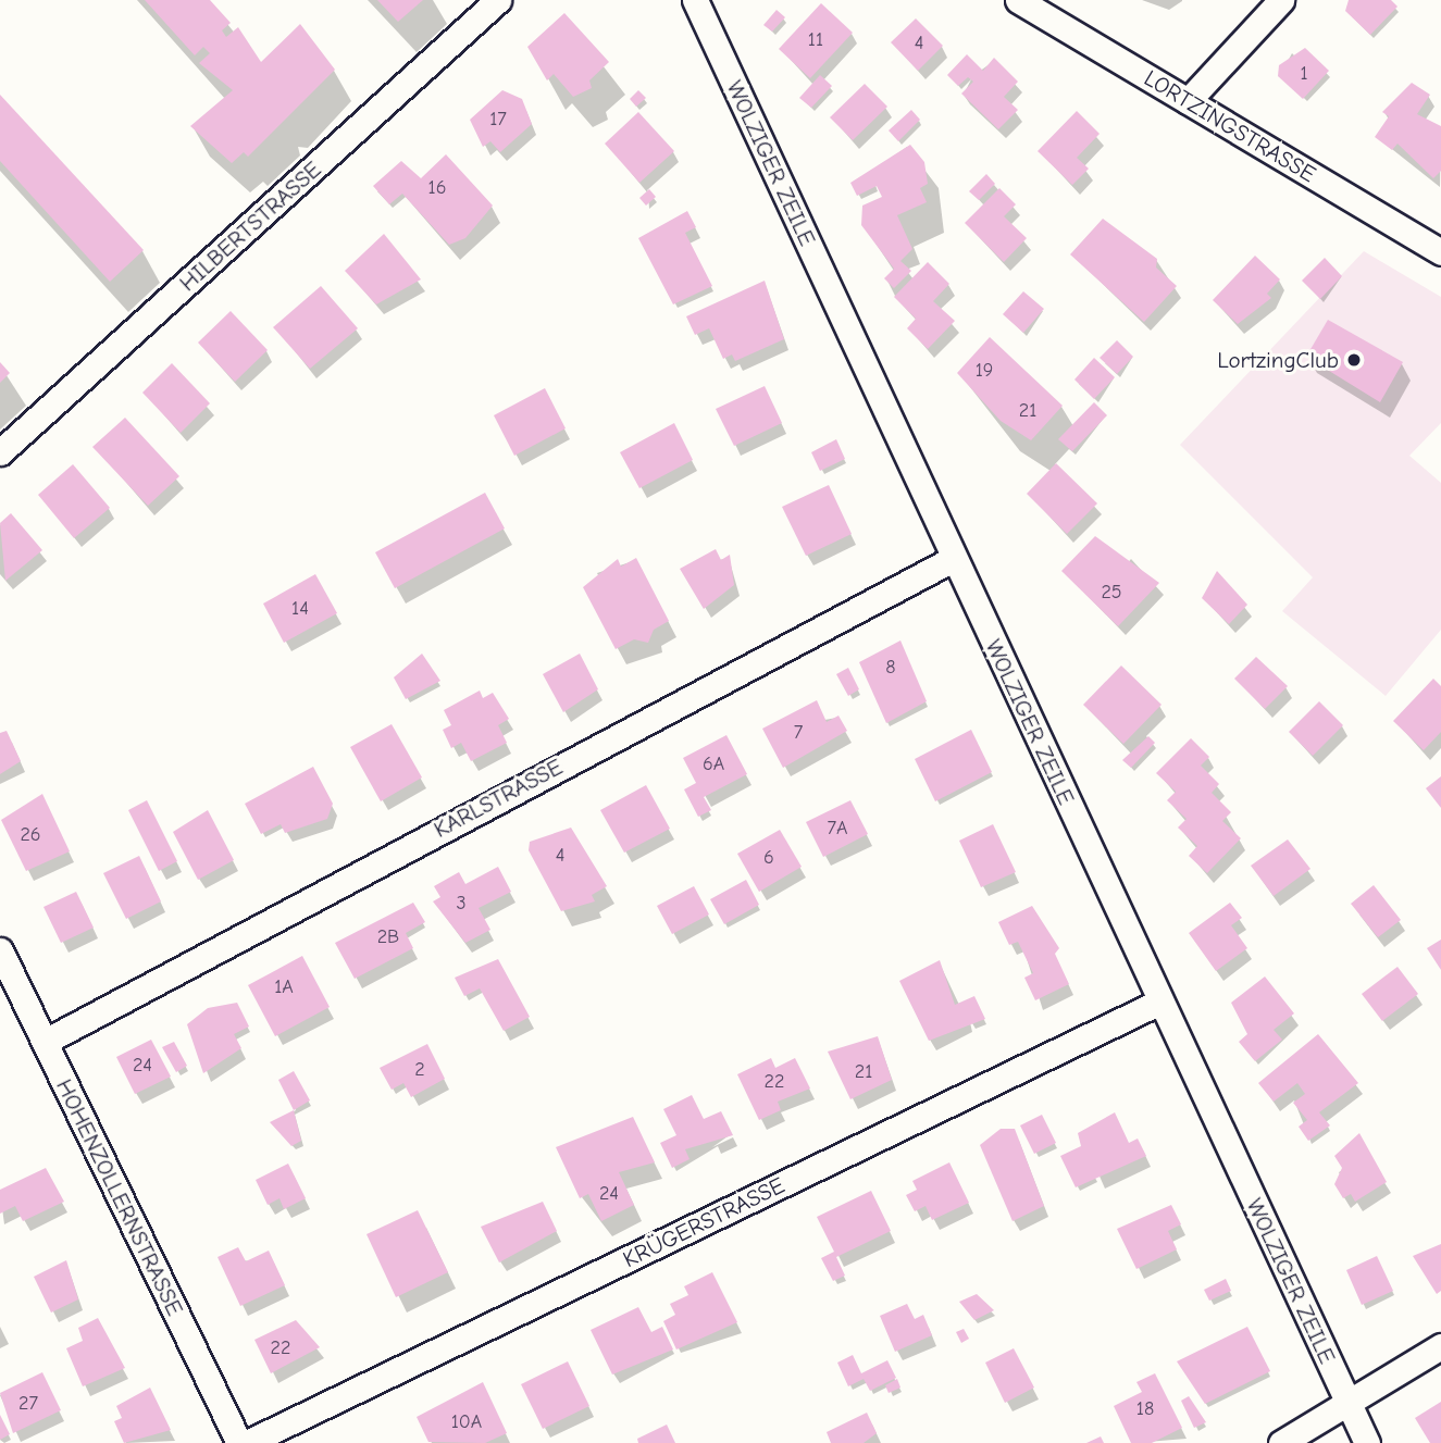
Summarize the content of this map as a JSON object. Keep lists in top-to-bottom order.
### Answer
{
  "streets": {
    "street": [
      "LORTZINGSTRASSE",
      "WOLZIGER ZEILE",
      "HILBERTSTRASSE",
      "KARLSTRASSE",
      "HOHENZOLLERNSTRASSE",
      "KRÜGERSTRASSE"
    ]
  },
  "crossings": [
    ["WOLZIGER ZEILE", "KARLSTRASSE"],
    ["WOLZIGER ZEILE", "KRÜGERSTRASSE"],
    ["KARLSTRASSE", "HOHENZOLLERNSTRASSE"]
  ],
  "places": ["LortzingClub"],
  "house_numbers": [
    "11",
    "4",
    "1",
    "17",
    "16",
    "19",
    "21",
    "25",
    "14",
    "8",
    "7",
    "6A",
    "7A",
    "26",
    "4",
    "6",
    "3",
    "2B",
    "1A",
    "24",
    "2",
    "21",
    "22",
    "24",
    "22",
    "27",
    "18",
    "10A"
  ]
}
